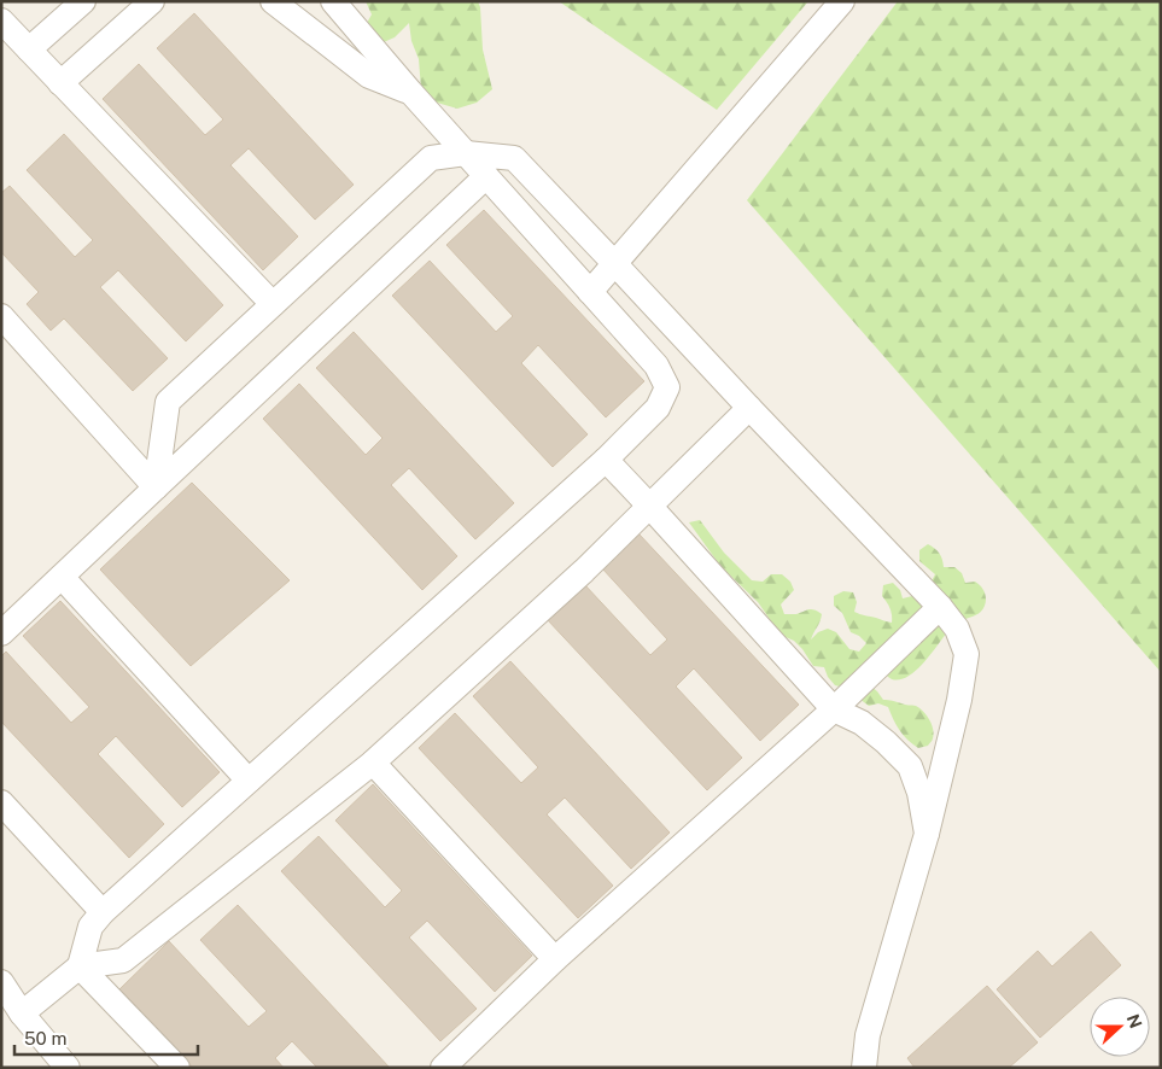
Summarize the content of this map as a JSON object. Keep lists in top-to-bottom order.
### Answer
{
  "scale_bar": "50 m",
  "north": "right"
}
